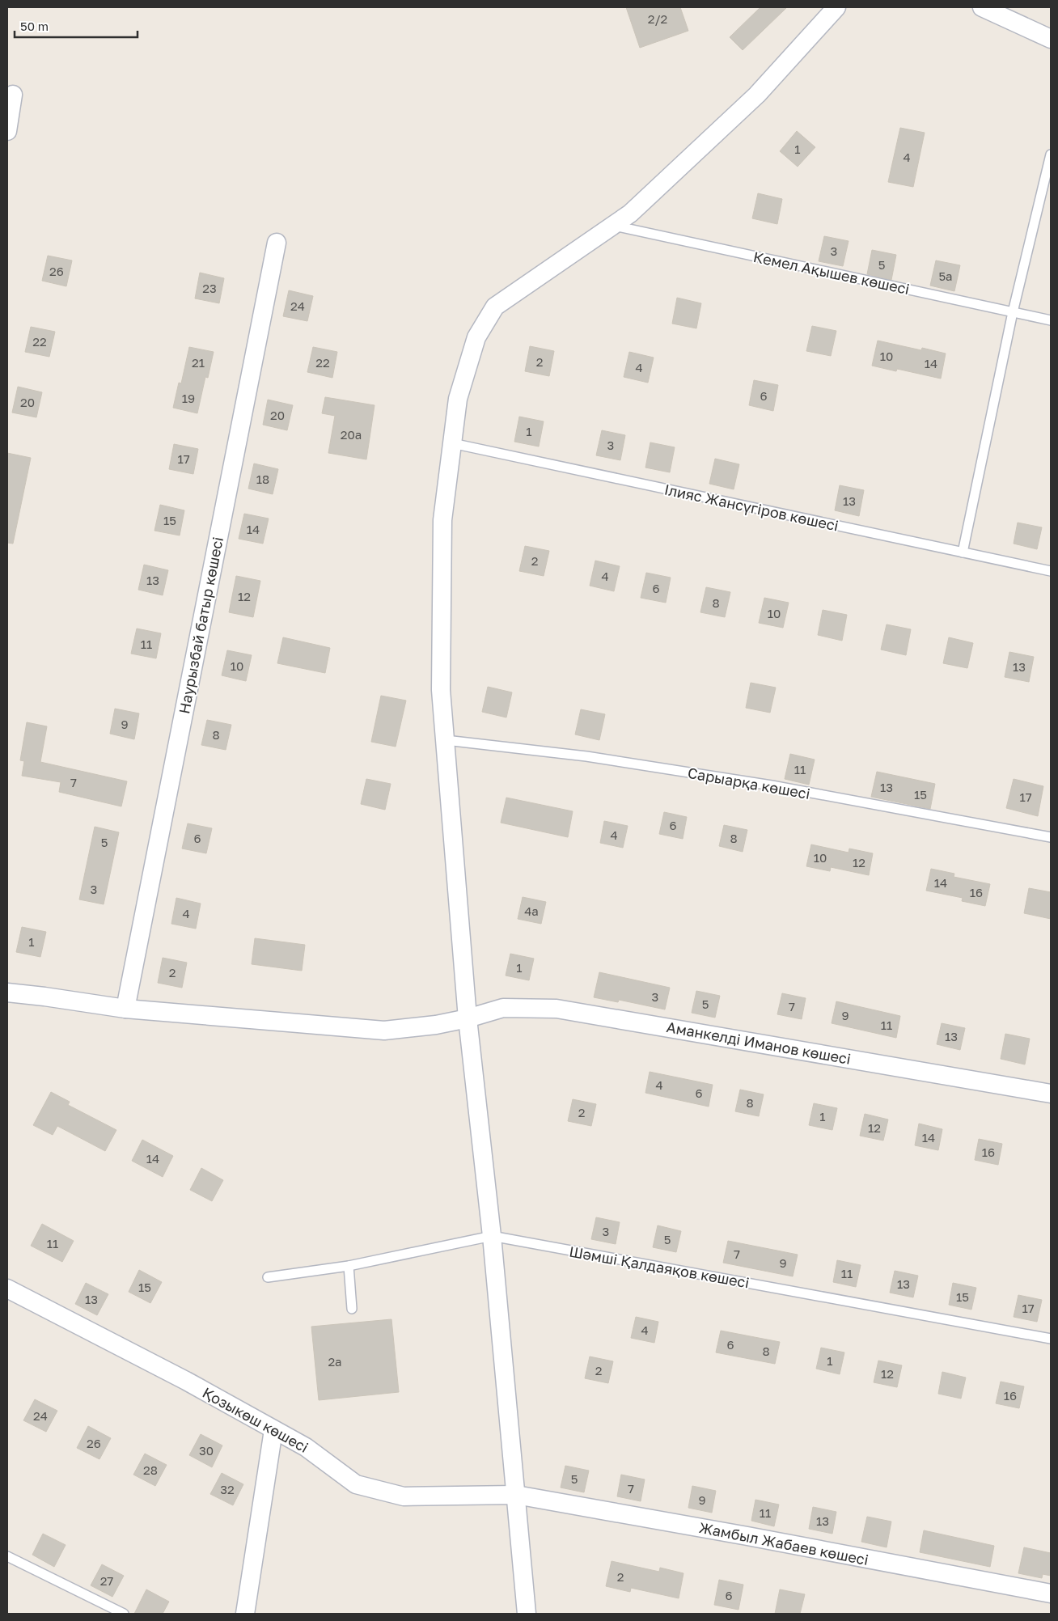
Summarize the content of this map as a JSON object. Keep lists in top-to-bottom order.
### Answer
{
  "streets": {
    "street": [
      "Наурызбай батыр көшесі",
      "Аманкелді Иманов көшесі",
      "Қозыкөш көшесі",
      "Жамбыл Жабаев көшесі"
    ],
    "lane": [
      "Кемел Ақышев көшесі",
      "Ілияс Жансүгіров көшесі",
      "Сарыарқа көшесі",
      "Шәмші Қалдаяқов көшесі"
    ]
  },
  "crossings": [
    ["Наурызбай батыр көшесі", "Аманкелді Иманов көшесі"],
    ["Қозыкөш көшесі", "Жамбыл Жабаев көшесі"]
  ],
  "house_numbers": [
    "2/2",
    "1",
    "4",
    "3",
    "5",
    "26",
    "5а",
    "23",
    "24",
    "22",
    "10",
    "2",
    "21",
    "22",
    "14",
    "4",
    "6",
    "19",
    "20",
    "20",
    "1",
    "20а",
    "3",
    "17",
    "18",
    "13",
    "15",
    "14",
    "2",
    "4",
    "13",
    "6",
    "12",
    "8",
    "10",
    "11",
    "10",
    "13",
    "9",
    "8",
    "11",
    "7",
    "13",
    "15",
    "17",
    "6",
    "4",
    "6",
    "8",
    "5",
    "10",
    "12",
    "14",
    "3",
    "16",
    "4а",
    "4",
    "1",
    "1",
    "2",
    "3",
    "5",
    "7",
    "9",
    "11",
    "13",
    "4",
    "6",
    "8",
    "2",
    "1",
    "12",
    "14",
    "16",
    "14",
    "3",
    "5",
    "11",
    "7",
    "9",
    "11",
    "13",
    "15",
    "15",
    "13",
    "17",
    "4",
    "6",
    "8",
    "1",
    "2а",
    "2",
    "12",
    "16",
    "24",
    "26",
    "30",
    "28",
    "5",
    "7",
    "32",
    "9",
    "11",
    "13",
    "2",
    "27",
    "6"
  ],
  "scale_bar": "50 m"
}
